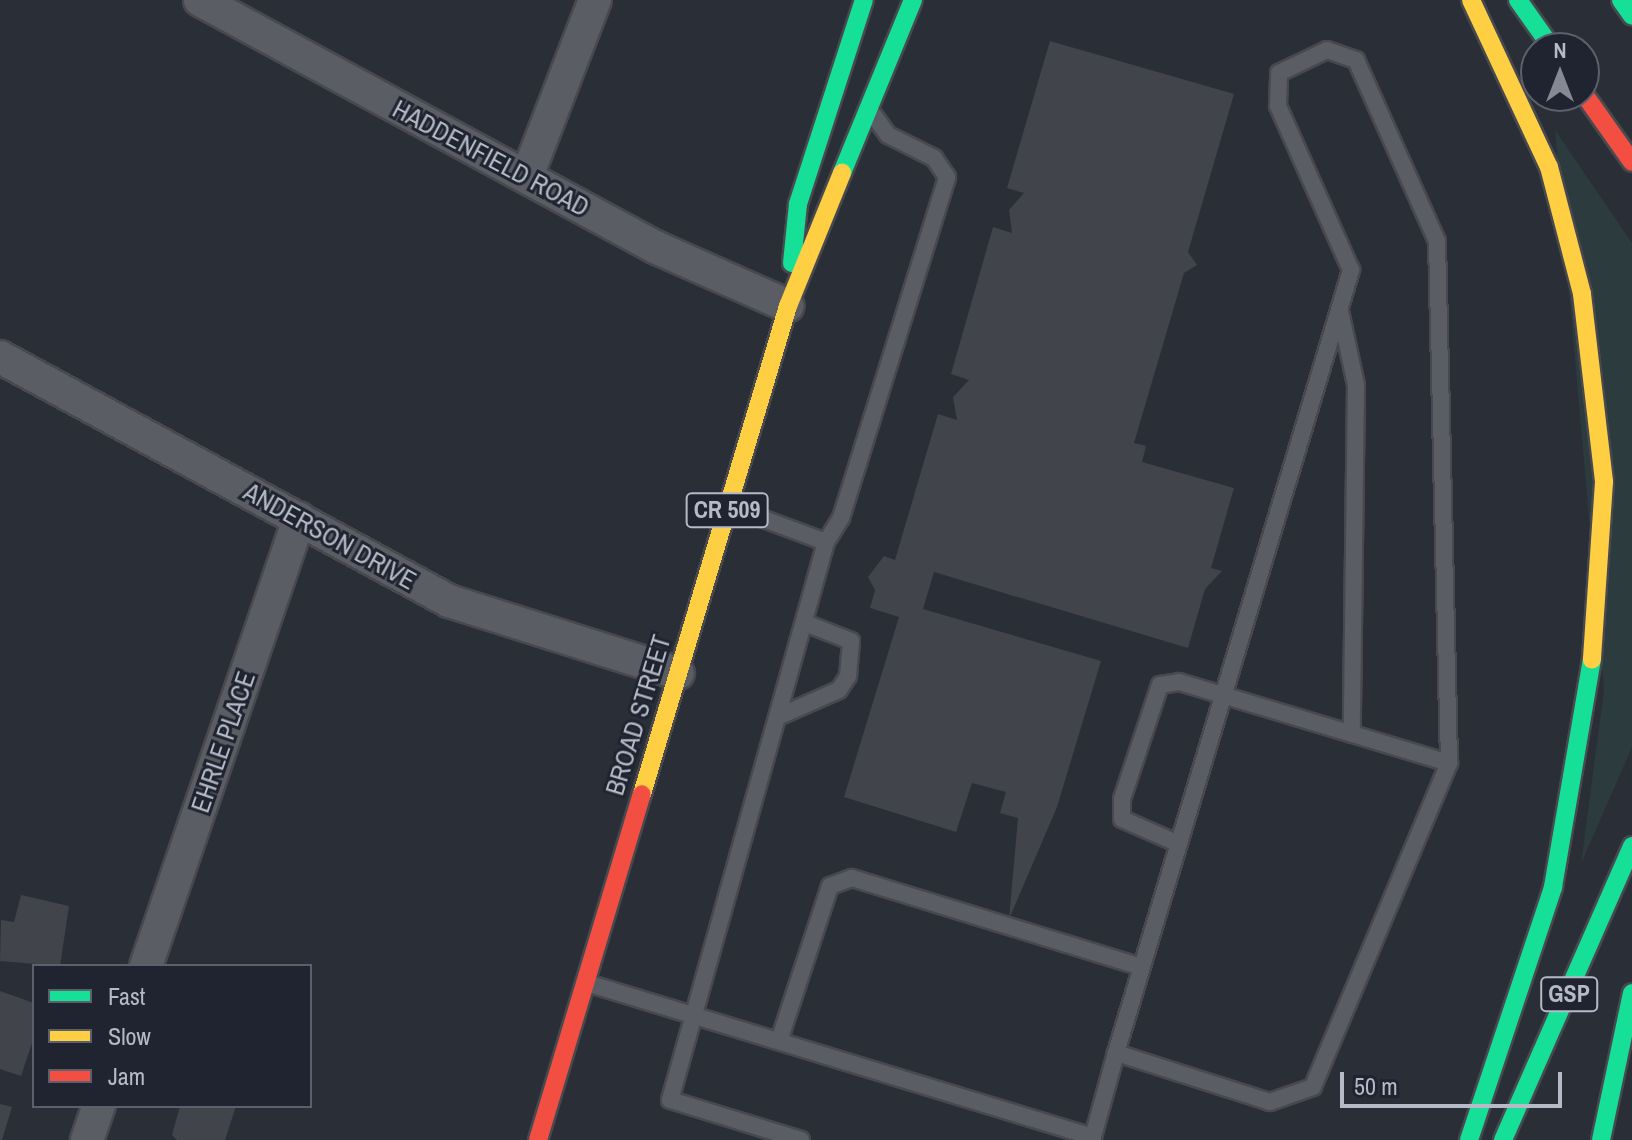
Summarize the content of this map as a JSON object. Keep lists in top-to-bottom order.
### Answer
{
  "streets": {
    "main road": ["CR 509", "BROAD STREET", "GSP"],
    "street": ["HADDENFIELD ROAD", "ANDERSON DRIVE", "EHRLE PLACE"]
  },
  "crossings": [
    ["HADDENFIELD ROAD", "BROAD STREET"],
    ["ANDERSON DRIVE", "BROAD STREET"],
    ["ANDERSON DRIVE", "EHRLE PLACE"]
  ],
  "legend": ["Fast", "Slow", "Jam"],
  "scale_bar": "50 m",
  "north": "top"
}
